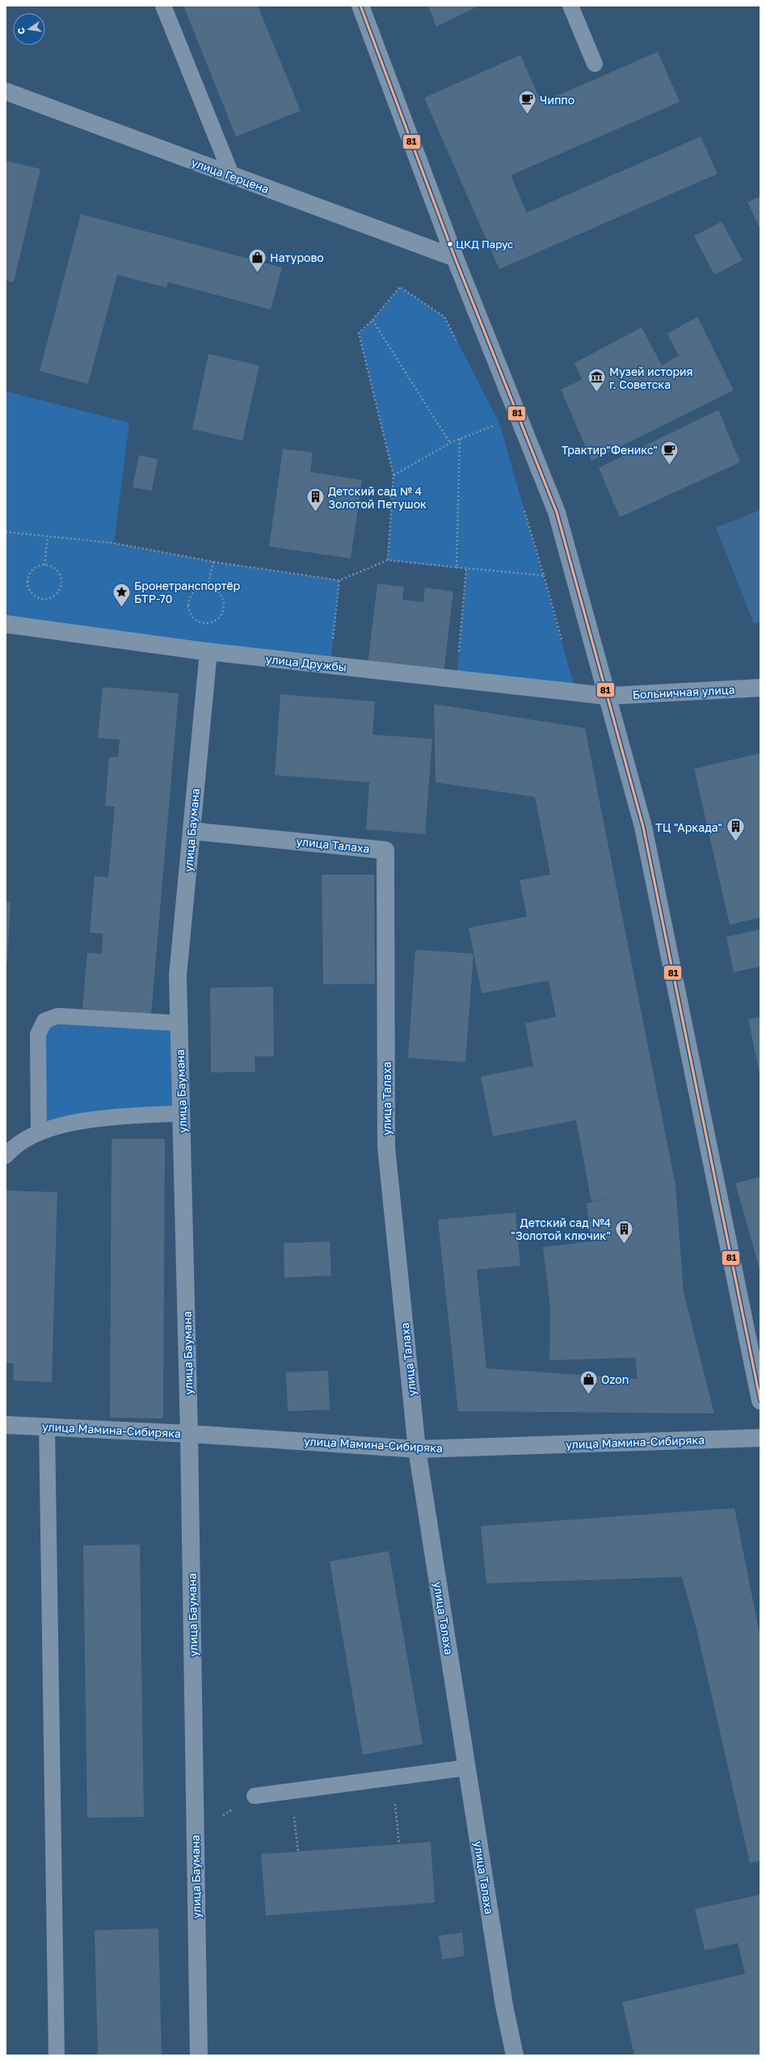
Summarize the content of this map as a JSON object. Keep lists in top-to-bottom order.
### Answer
{
  "streets": {
    "street": [
      "улица Герцена",
      "улица Дружбы",
      "Больничная улица",
      "улица Баумана",
      "улица Талаха",
      "улица Мамина-Сибиряка"
    ]
  },
  "crossings": [
    ["улица Дружбы", "Больничная улица"],
    ["улица Дружбы", "улица Баумана"],
    ["улица Баумана", "улица Талаха"],
    ["улица Баумана", "улица Мамина-Сибиряка"],
    ["улица Талаха", "улица Мамина-Сибиряка"]
  ],
  "places": {
    "cafe": ["Чиппо", "Трактир\"Феникс\""],
    "other": ["ЦКД Парус"],
    "shop": ["Натурово", "Ozon"],
    "museum": ["Музей история г. Советска"],
    "building": ["Детский сад № 4 Золотой Петушок", "ТЦ \"Аркада\"", "Детский сад №4 \"Золотой ключик\""],
    "place": ["Бронетранспортёр БТР-70"]
  },
  "lines": ["transit line 81"],
  "north": "left"
}
